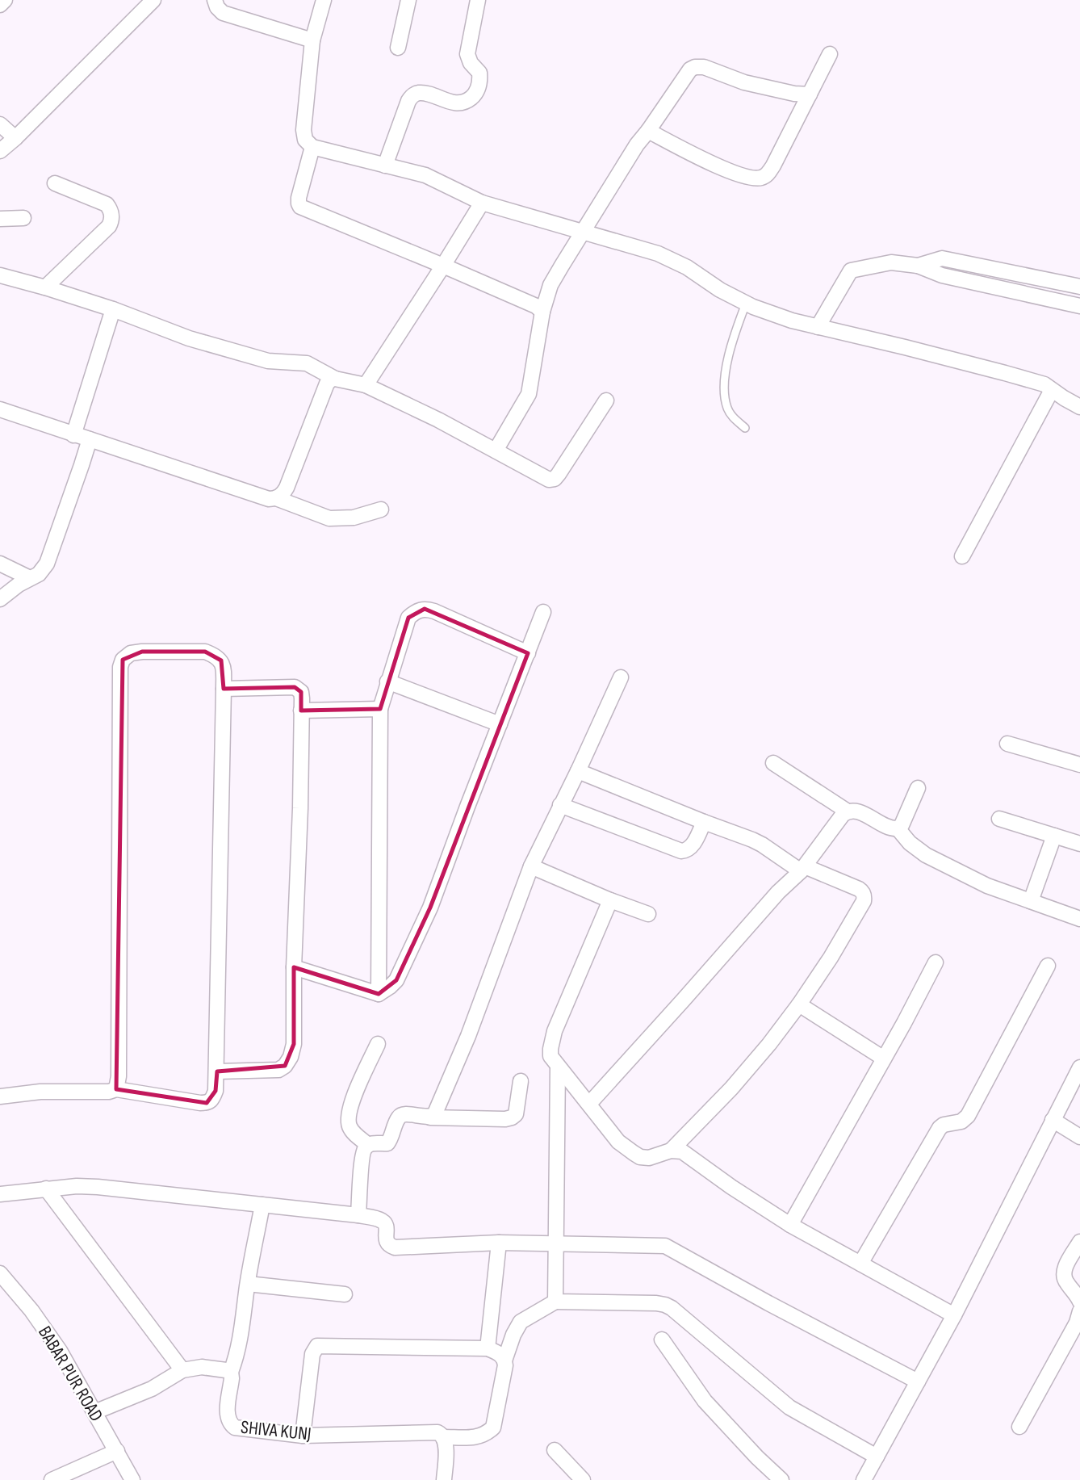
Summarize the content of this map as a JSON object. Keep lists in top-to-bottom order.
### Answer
{
  "streets": {
    "street": ["BABAR PUR ROAD", "SHIVA KUNJ"]
  }
}
